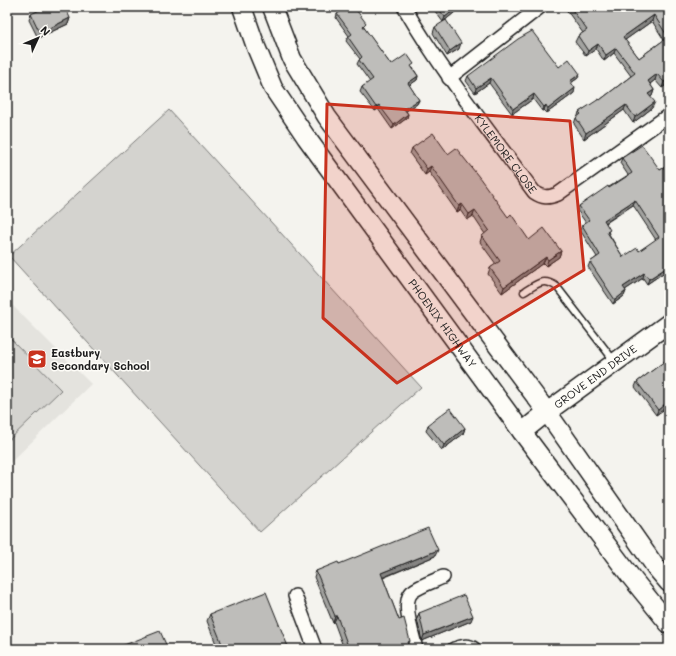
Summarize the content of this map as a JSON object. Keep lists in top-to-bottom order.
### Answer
{
  "streets": {
    "main road": ["PHOENIX HIGHWAY", "GROVE END DRIVE"],
    "street": ["KYLEMORE CLOSE"]
  },
  "crossings": [
    ["PHOENIX HIGHWAY", "GROVE END DRIVE"]
  ],
  "places": {
    "school or university": ["Eastbury Secondary School"]
  },
  "north": "top right"
}
